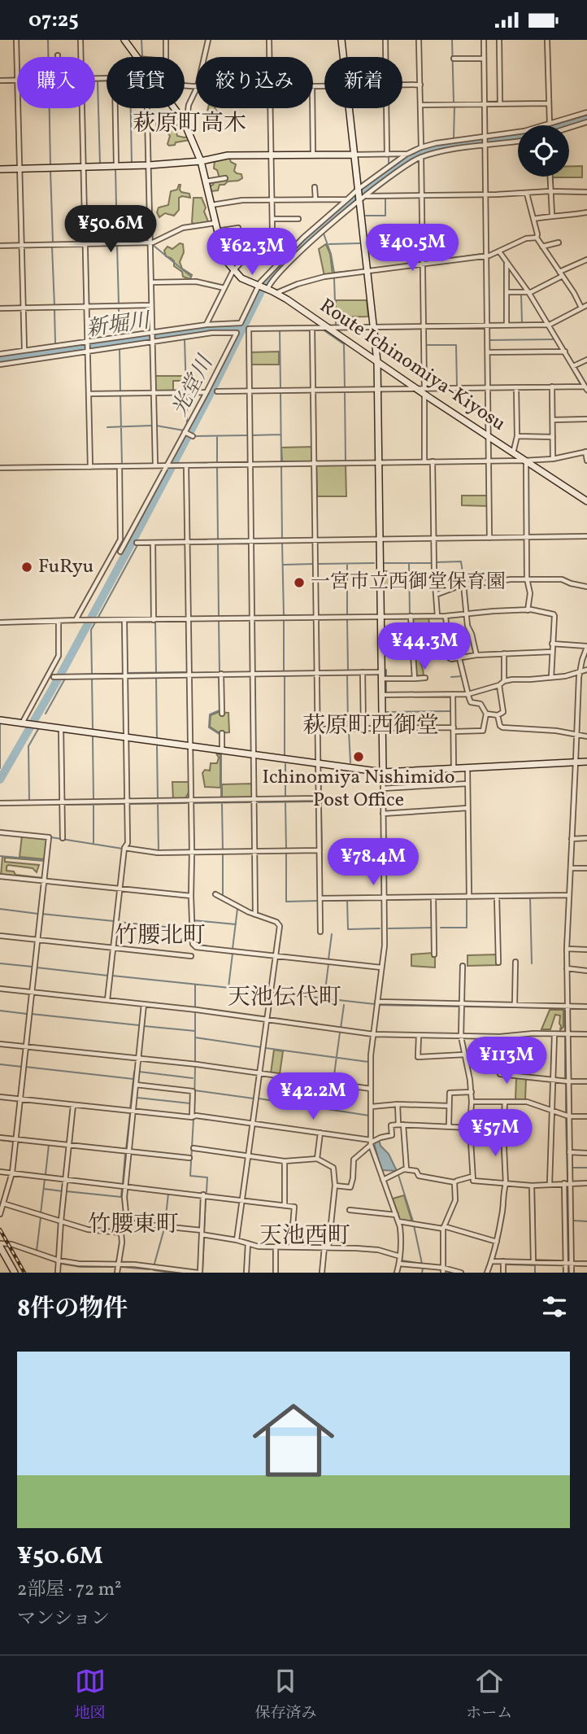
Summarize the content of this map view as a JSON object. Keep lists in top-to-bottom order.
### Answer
{
  "streets": {
    "street": ["Route Ichinomiya-Kiyosu"]
  },
  "districts": [
    "萩原町高木",
    "萩原町西御堂",
    "竹腰北町",
    "天池伝代町",
    "竹腰東町",
    "天池西町"
  ],
  "water": ["新堀川", "光堂川"],
  "places": ["FuRyu", "一宮市立西御堂保育園", "Ichinomiya Nishimido Post Office"],
  "page": {
    "status": "07:25",
    "chip": [
      "購入",
      "賃貸",
      "絞り込み",
      "新着"
    ],
    "price": [
      "¥50.6M",
      "¥40.5M",
      "¥62.3M",
      "¥44.3M",
      "¥78.4M",
      "¥113M",
      "¥42.2M",
      "¥57M"
    ],
    "heading": "8件の物件",
    "list": [
      {
        "name": "¥50.6M",
        "note": "2部屋 · 72 m² · マンション"
      }
    ],
    "tabs": ["地図", "保存済み", "ホーム"]
  }
}
